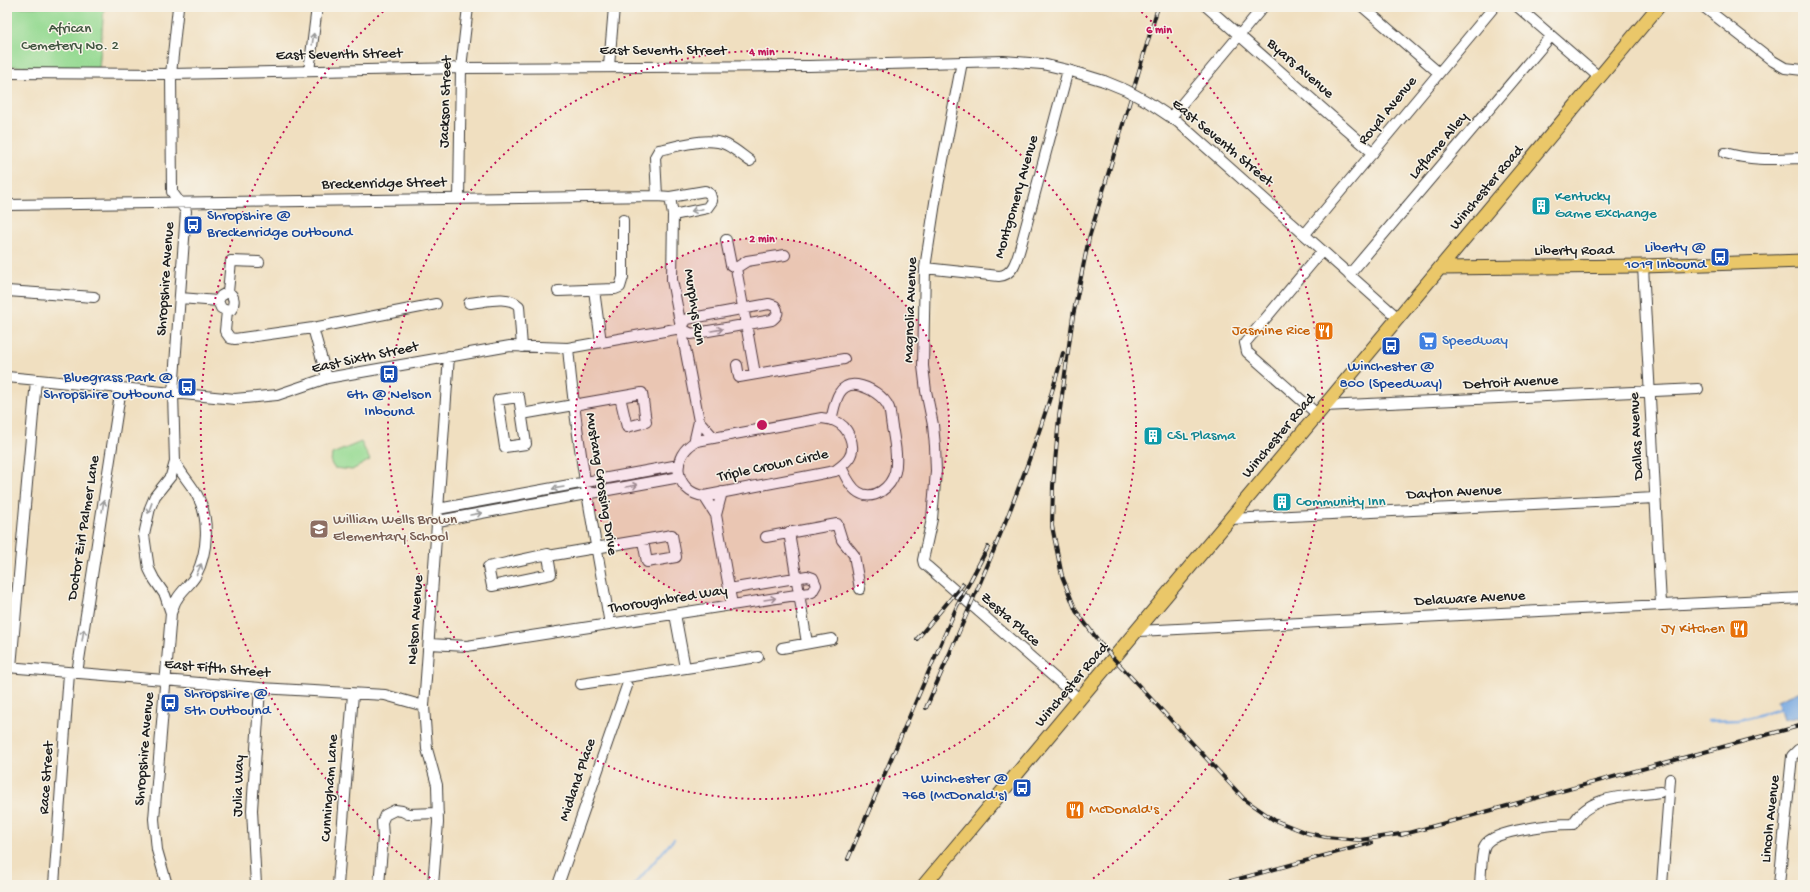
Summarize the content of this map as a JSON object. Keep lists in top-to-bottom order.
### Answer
{
  "streets": {
    "main road": ["Winchester Road", "Liberty Road"],
    "street": [
      "East Seventh Street",
      "Byars Avenue",
      "Jackson Street",
      "Royal Avenue",
      "Laflame Alley",
      "Breckenridge Street",
      "Montgomery Avenue",
      "Shropshire Avenue",
      "Murphys Run",
      "Magnolia Avenue",
      "East Sixth Street",
      "Detroit Avenue",
      "Dallas Avenue",
      "Triple Crown Circle",
      "Mustang Crossing Drive",
      "Dayton Avenue",
      "Doctor Zirl Palmer Lane",
      "Delaware Avenue",
      "Thoroughbred Way",
      "Nelson Avenue",
      "Zesta Place",
      "East Fifth Street",
      "Race Street",
      "Midland Place",
      "Julia Way",
      "Cunningham Lane",
      "Lincoln Avenue"
    ]
  },
  "crossings": [
    ["East Seventh Street", "Jackson Street"],
    ["East Seventh Street", "Royal Avenue"],
    ["East Seventh Street", "Laflame Alley"],
    ["East Seventh Street", "Winchester Road"],
    ["East Seventh Street", "Montgomery Avenue"],
    ["East Seventh Street", "Shropshire Avenue"],
    ["East Seventh Street", "Magnolia Avenue"],
    ["Byars Avenue", "Royal Avenue"],
    ["Jackson Street", "Breckenridge Street"],
    ["Breckenridge Street", "Shropshire Avenue"],
    ["Breckenridge Street", "Murphys Run"],
    ["Winchester Road", "Liberty Road"],
    ["Winchester Road", "Detroit Avenue"],
    ["Winchester Road", "Dayton Avenue"],
    ["Winchester Road", "Delaware Avenue"],
    ["Winchester Road", "Zesta Place"],
    ["Montgomery Avenue", "Magnolia Avenue"],
    ["Liberty Road", "Dallas Avenue"],
    ["Shropshire Avenue", "East Sixth Street"],
    ["Shropshire Avenue", "East Fifth Street"],
    ["Murphys Run", "East Sixth Street"],
    ["Magnolia Avenue", "Zesta Place"],
    ["East Sixth Street", "Mustang Crossing Drive"],
    ["East Sixth Street", "Doctor Zirl Palmer Lane"],
    ["East Sixth Street", "Nelson Avenue"],
    ["Detroit Avenue", "Dallas Avenue"],
    ["Dallas Avenue", "Dayton Avenue"],
    ["Dallas Avenue", "Delaware Avenue"],
    ["Mustang Crossing Drive", "Thoroughbred Way"],
    ["Doctor Zirl Palmer Lane", "East Fifth Street"],
    ["Doctor Zirl Palmer Lane", "Race Street"],
    ["Thoroughbred Way", "Nelson Avenue"],
    ["Nelson Avenue", "East Fifth Street"],
    ["East Fifth Street", "Race Street"],
    ["East Fifth Street", "Julia Way"],
    ["East Fifth Street", "Cunningham Lane"]
  ],
  "parks": ["African Cemetery No. 2"],
  "places": {
    "building": ["Kentucky Game Exchange", "CSL Plasma", "Community Inn"],
    "bus stop": [
      "Shropshire @ Breckenridge Outbound",
      "Liberty @ 1019 Inbound",
      "Winchester @ 800 (Speedway)",
      "6th @ Nelson Inbound",
      "Bluegrass Park @ Shropshire Outbound",
      "Shropshire @ 5th Outbound",
      "Winchester @ 768 (McDonald's)"
    ],
    "restaurant": ["Jasmine Rice", "JY Kitchen", "McDonald's"],
    "supermarket": ["Speedway"],
    "school or university": ["William Wells Brown Elementary School"]
  },
  "rings": ["6 min", "4 min", "2 min"]
}
